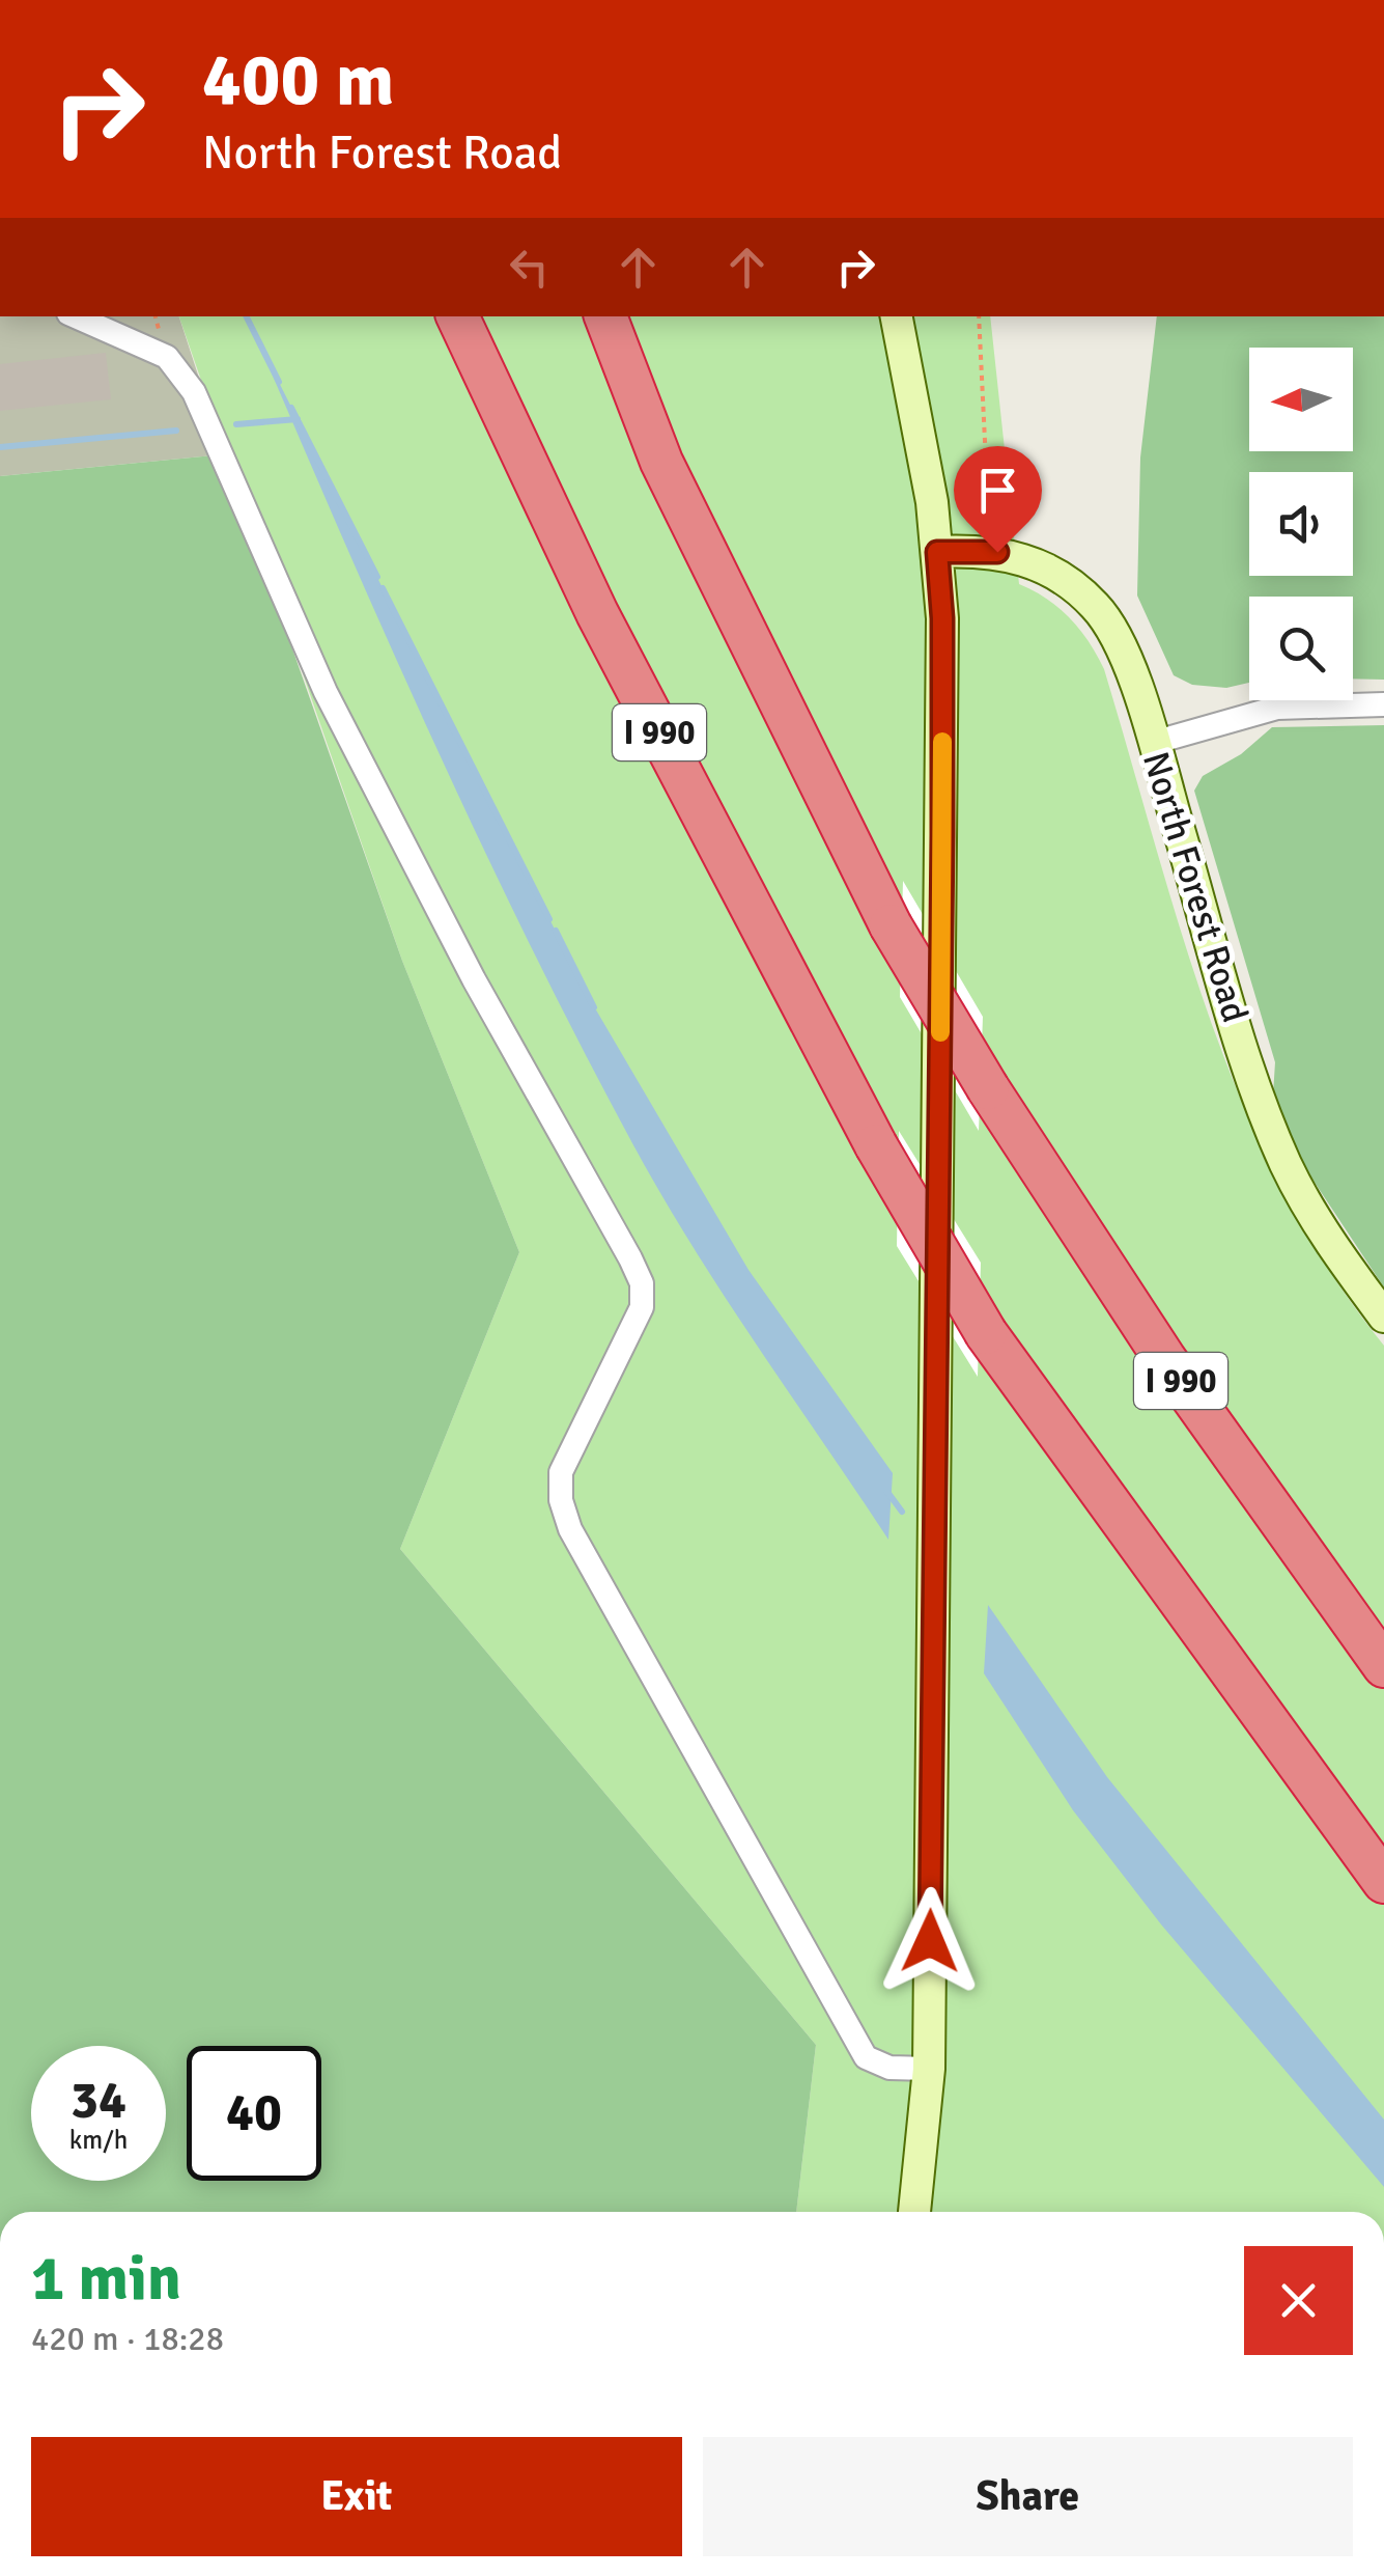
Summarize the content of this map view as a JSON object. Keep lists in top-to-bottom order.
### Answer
{
  "streets": {
    "highway": ["I 990"],
    "street": ["North Forest Road"]
  },
  "north": "left",
  "page": {
    "turn": ["400 m", "North Forest Road"],
    "speed": "34 km/h",
    "limit": "40",
    "heading": ["1 min", "420 m · 18:28"],
    "buttons": ["Exit", "Share"]
  }
}
